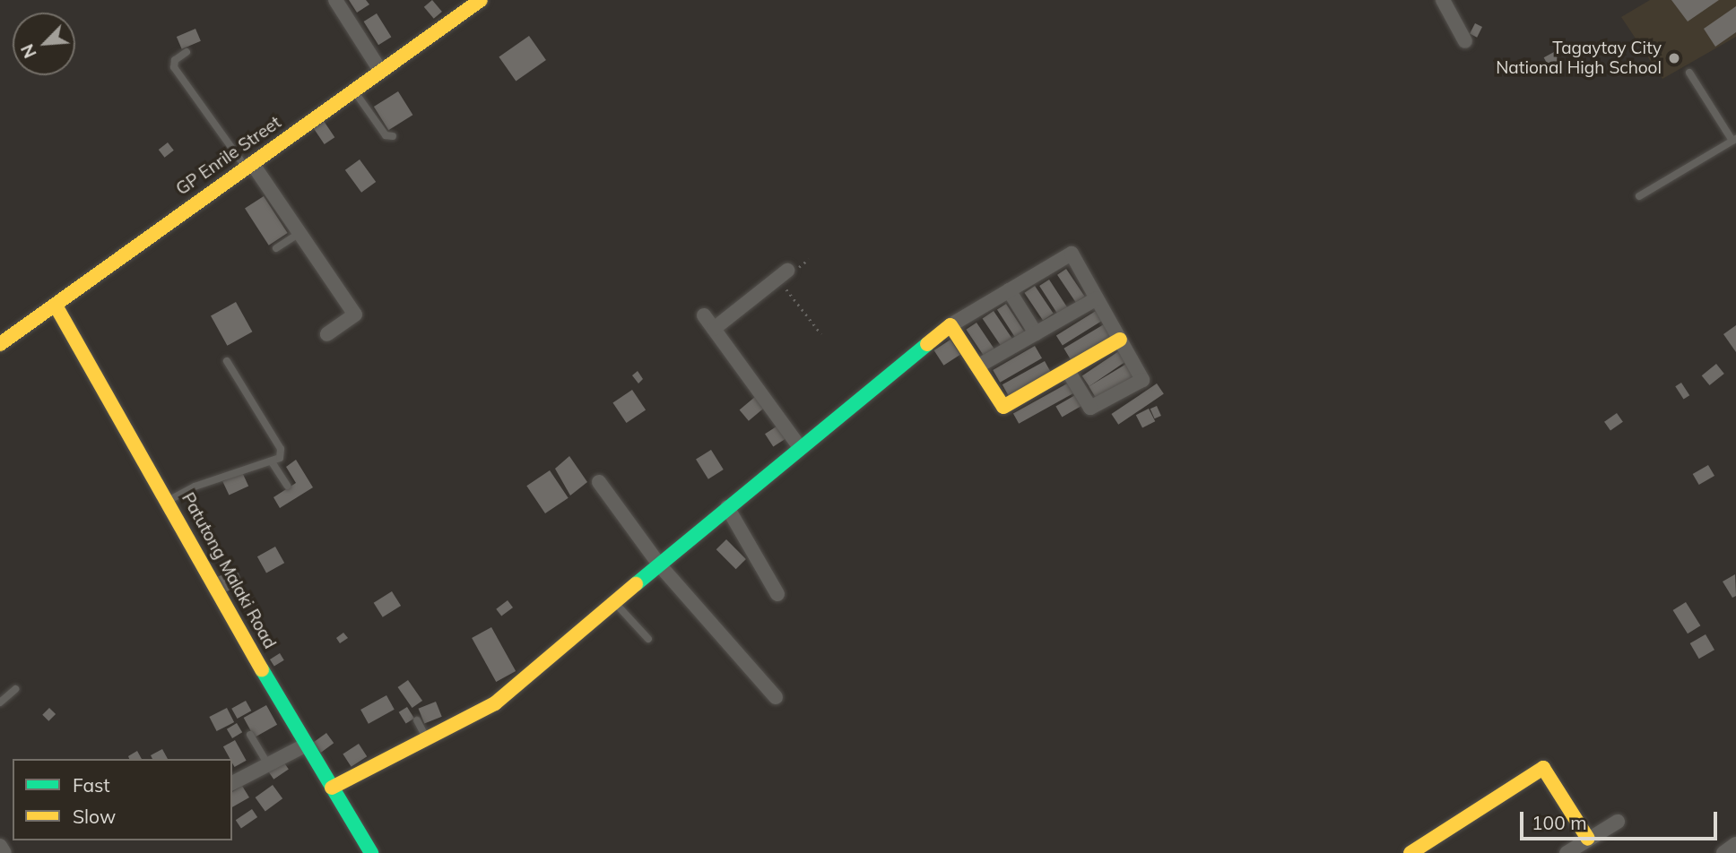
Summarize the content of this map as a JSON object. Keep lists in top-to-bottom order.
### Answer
{
  "streets": {
    "street": ["GP Enrile Street", "Patutong Malaki Road"]
  },
  "crossings": [
    ["GP Enrile Street", "Patutong Malaki Road"]
  ],
  "places": ["Tagaytay City National High School"],
  "legend": ["Fast", "Slow"],
  "scale_bar": "100 m",
  "north": "bottom left"
}
